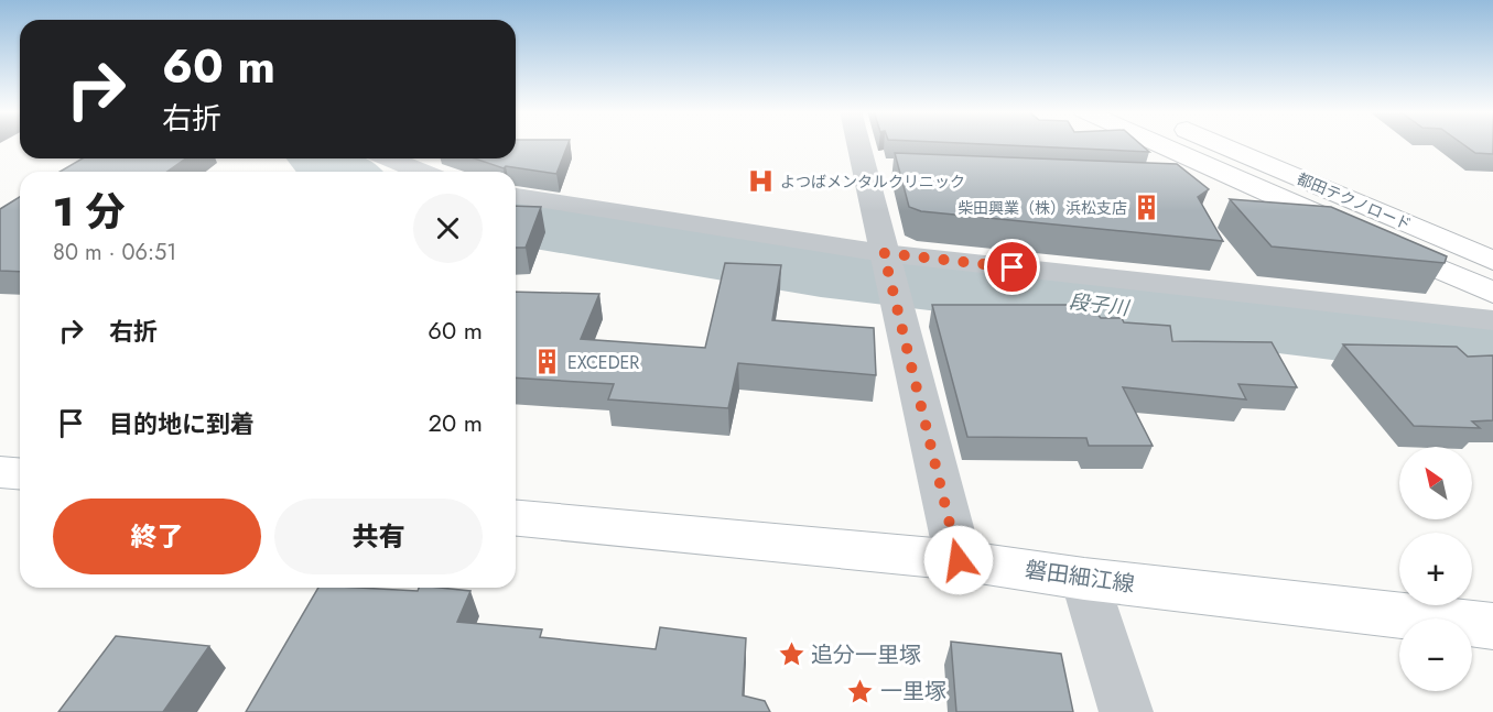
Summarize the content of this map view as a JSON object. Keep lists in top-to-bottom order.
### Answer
{
  "streets": {
    "main road": ["都田テクノロード", "磐田細江線"]
  },
  "water": ["段子川"],
  "places": {
    "hospital": ["よつばメンタルクリニック"],
    "building": ["柴田興業（株）浜松支店", "EXCEDER"],
    "place": ["追分一里塚", "一里塚"]
  },
  "north": "top left",
  "page": {
    "turn": ["60 m", "右折"],
    "heading": ["1 分", "80 m · 06:51"],
    "list": [
      {
        "name": "右折",
        "value": "60 m"
      },
      {
        "name": "目的地に到着",
        "value": "20 m"
      }
    ],
    "map_buttons": ["+", "−"],
    "buttons": ["終了", "共有"]
  }
}
